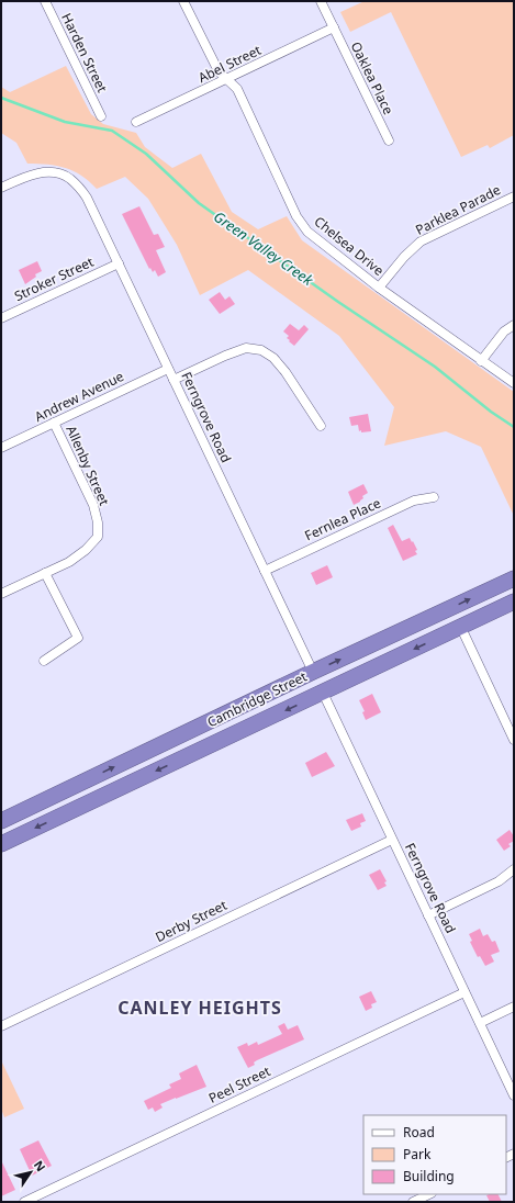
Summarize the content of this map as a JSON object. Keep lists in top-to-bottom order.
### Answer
{
  "streets": {
    "highway": ["Cambridge Street"],
    "street": [
      "Harden Street",
      "Abel Street",
      "Oaklea Place",
      "Parklea Parade",
      "Chelsea Drive",
      "Stroker Street",
      "Andrew Avenue",
      "Ferngrove Road",
      "Allenby Street",
      "Fernlea Place",
      "Derby Street",
      "Peel Street"
    ]
  },
  "crossings": [
    ["Abel Street", "Oaklea Place"],
    ["Abel Street", "Chelsea Drive"],
    ["Parklea Parade", "Chelsea Drive"],
    ["Stroker Street", "Ferngrove Road"],
    ["Andrew Avenue", "Ferngrove Road"],
    ["Andrew Avenue", "Allenby Street"],
    ["Ferngrove Road", "Fernlea Place"],
    ["Ferngrove Road", "Cambridge Street"],
    ["Ferngrove Road", "Derby Street"],
    ["Ferngrove Road", "Peel Street"]
  ],
  "districts": ["CANLEY HEIGHTS"],
  "water": ["Green Valley Creek"],
  "legend": ["Road", "Park", "Building"],
  "north": "top right"
}
